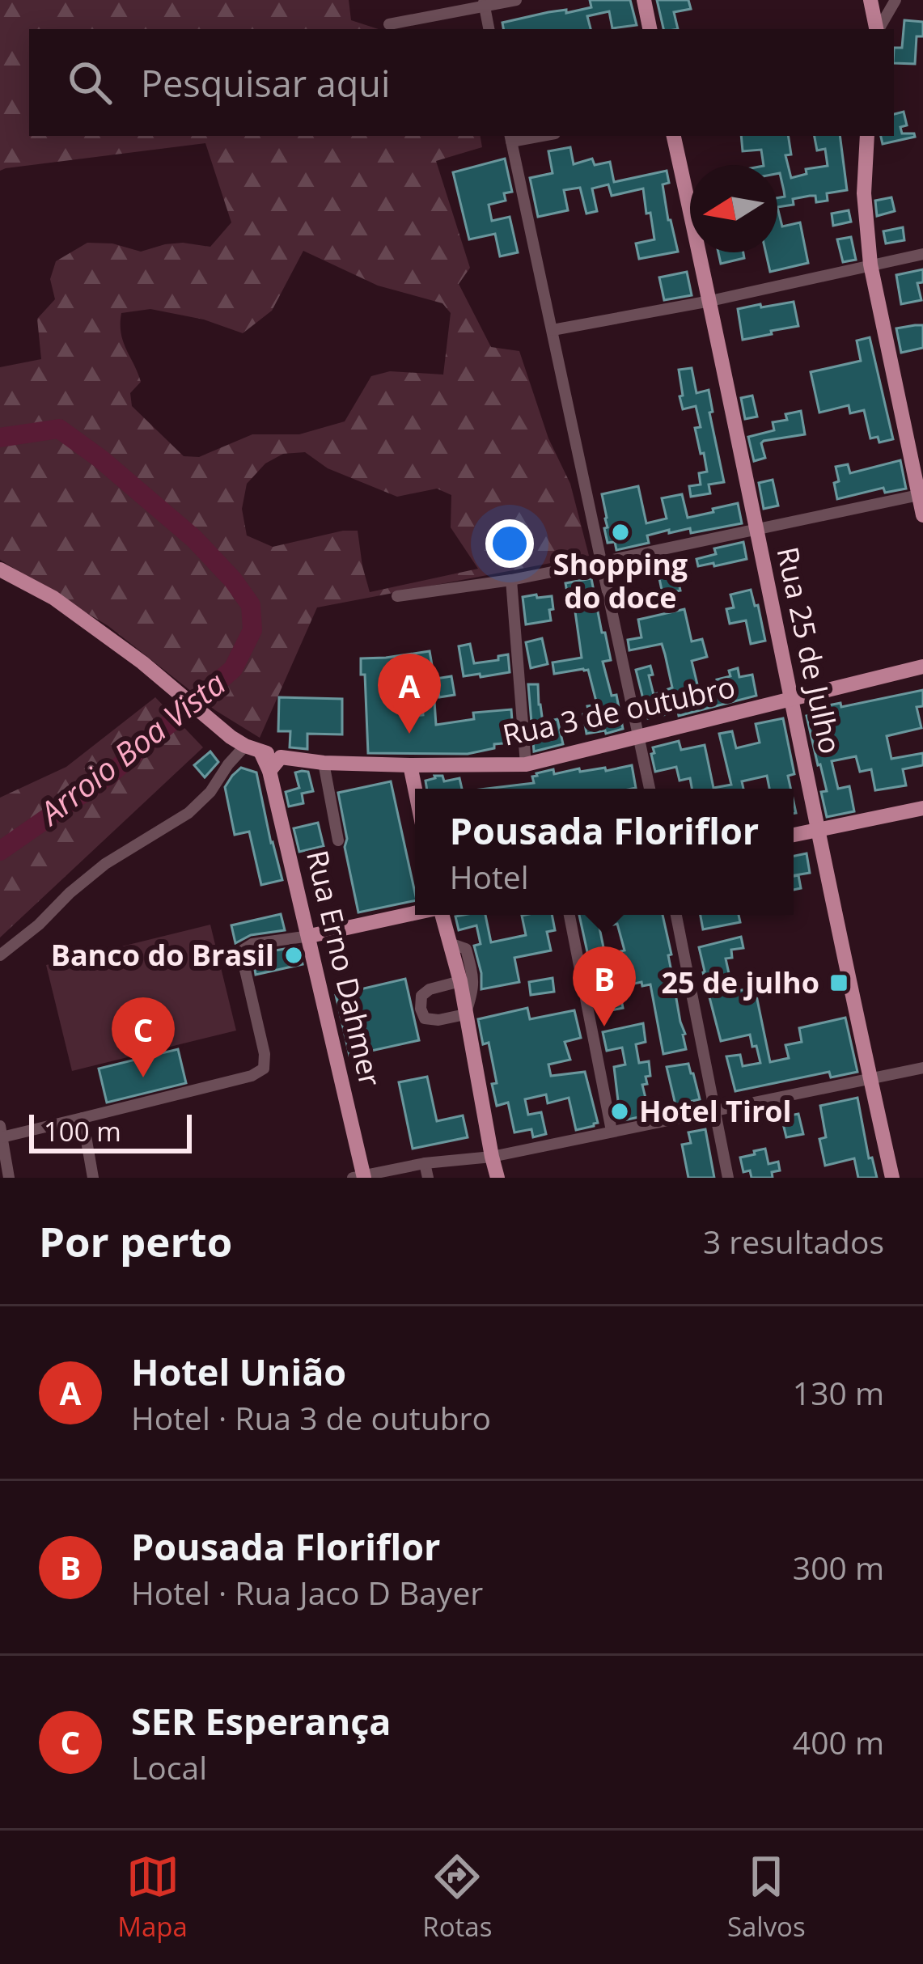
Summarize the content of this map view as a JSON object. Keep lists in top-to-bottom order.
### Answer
{
  "streets": {
    "main road": ["Rua 25 de Julho", "Rua 3 de outubro", "Rua Erno Dahmer"]
  },
  "crossings": [
    ["Rua 25 de Julho", "Rua 3 de outubro"],
    ["Rua 3 de outubro", "Rua Erno Dahmer"]
  ],
  "water": ["Arroio Boa Vista"],
  "places": {
    "other": ["Shopping do doce", "Banco do Brasil", "Hotel Tirol"],
    "transit": ["25 de julho"]
  },
  "scale_bar": "100 m",
  "north": "left",
  "page": {
    "search": "Pesquisar aqui",
    "pins": ["A", "B", "C"],
    "popup": ["Pousada Floriflor", "Hotel"],
    "scale": "100 m",
    "heading": ["Por perto", "3 resultados"],
    "list": [
      {
        "mark": "A",
        "name": "Hotel União",
        "note": "Hotel · Rua 3 de outubro",
        "value": "130 m"
      },
      {
        "mark": "B",
        "name": "Pousada Floriflor",
        "note": "Hotel · Rua Jaco D Bayer",
        "value": "300 m"
      },
      {
        "mark": "C",
        "name": "SER Esperança",
        "note": "Local",
        "value": "400 m"
      }
    ],
    "nav": ["Mapa", "Rotas", "Salvos"]
  }
}
